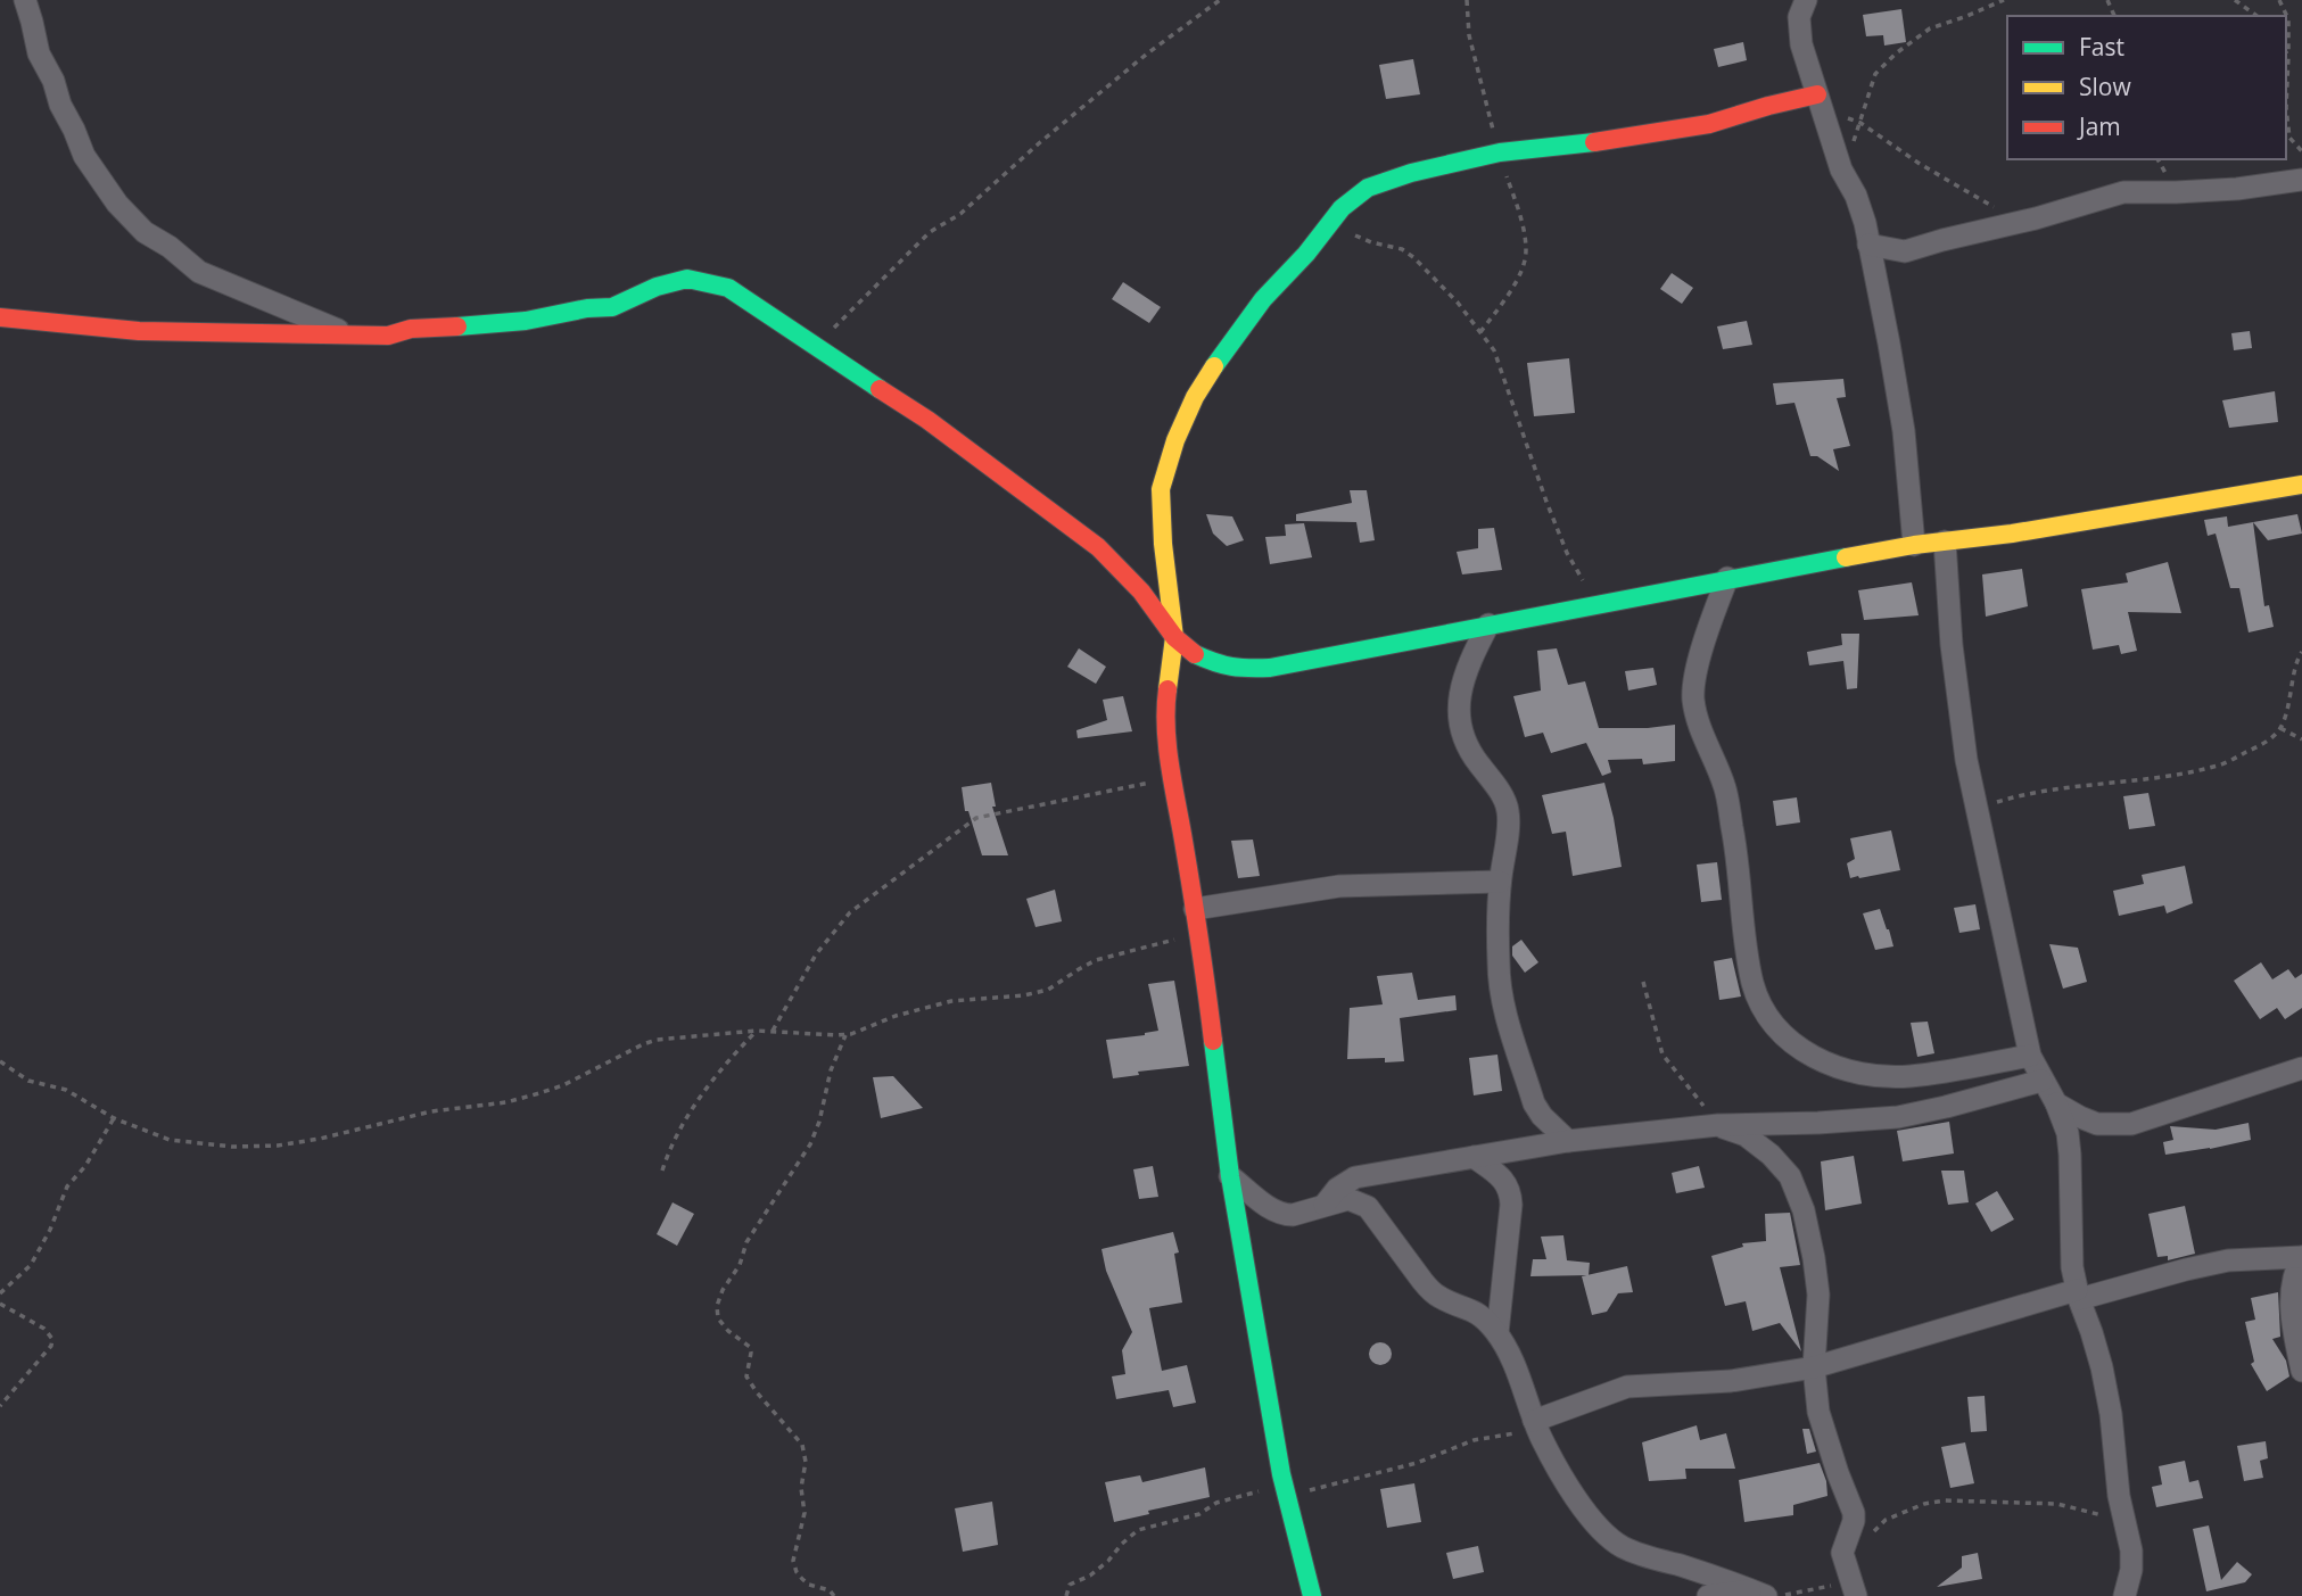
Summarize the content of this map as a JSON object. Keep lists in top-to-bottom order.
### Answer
{
  "legend": ["Fast", "Slow", "Jam"]
}
